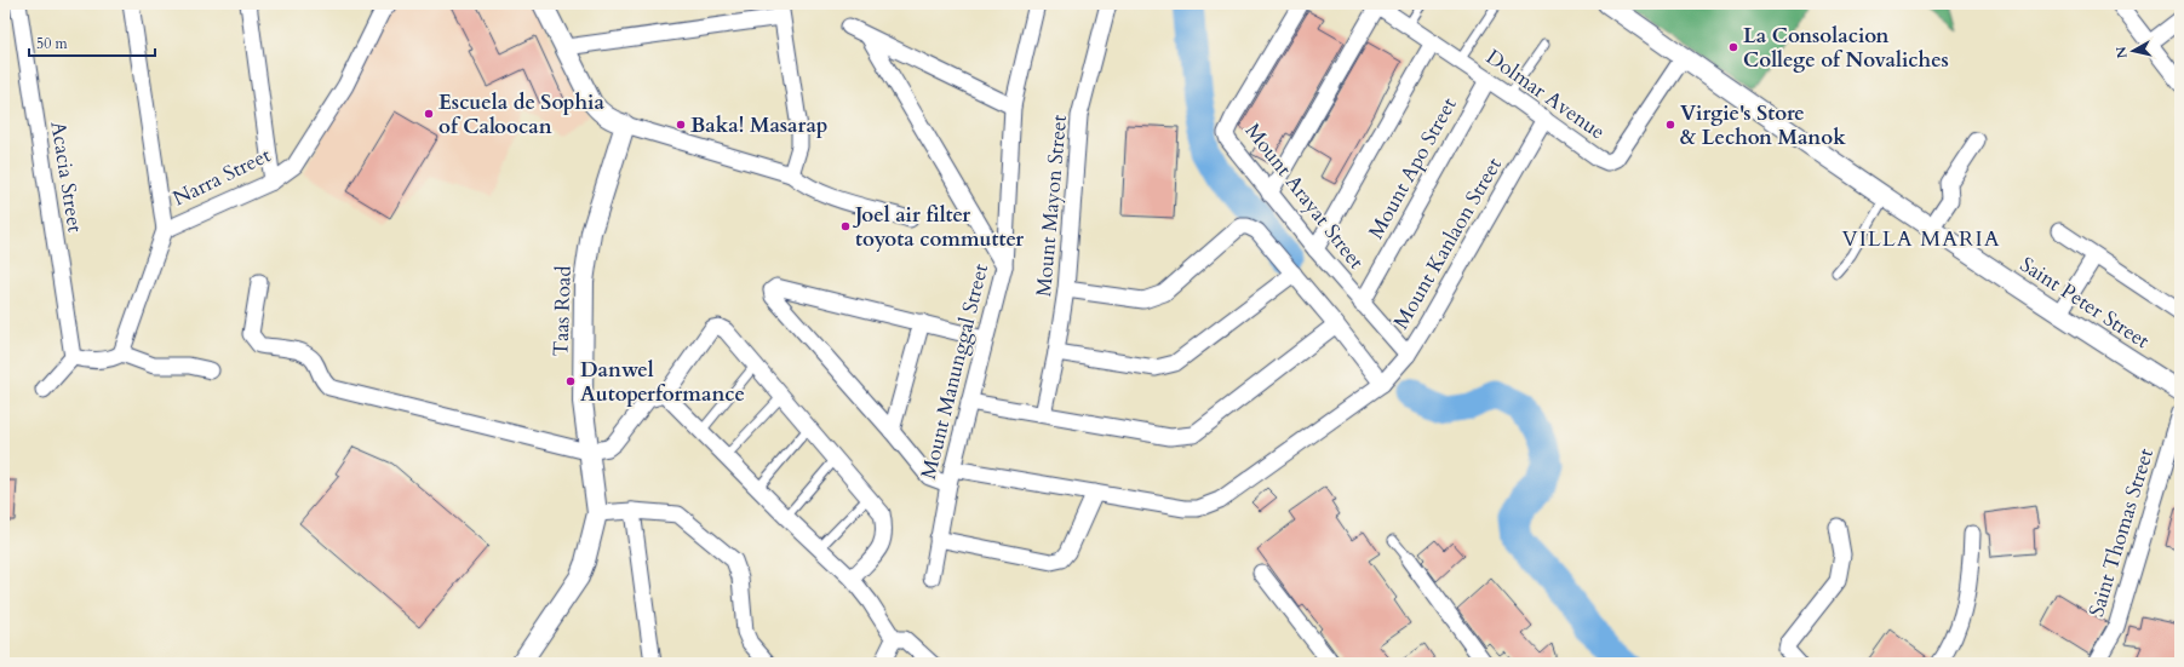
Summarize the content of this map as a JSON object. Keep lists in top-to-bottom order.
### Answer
{
  "streets": {
    "street": [
      "Dolmar Avenue",
      "Mount Apo Street",
      "Acacia Street",
      "Narra Street",
      "Mount Arayat Street",
      "Mount Mayon Street",
      "Mount Kanlaon Street",
      "Saint Peter Street",
      "Taas Road",
      "Mount Manunggal Street",
      "Saint Thomas Street"
    ]
  },
  "crossings": [
    ["Dolmar Avenue", "Mount Apo Street"],
    ["Dolmar Avenue", "Mount Kanlaon Street"],
    ["Dolmar Avenue", "Saint Peter Street"],
    ["Mount Apo Street", "Mount Arayat Street"],
    ["Mount Arayat Street", "Mount Kanlaon Street"],
    ["Mount Kanlaon Street", "Mount Manunggal Street"]
  ],
  "districts": ["VILLA MARIA"],
  "places": [
    "La Consolacion College of Novaliches",
    "Escuela de Sophia of Caloocan",
    "Baka! Masarap",
    "Virgie's Store & Lechon Manok",
    "Joel air filter toyota commutter",
    "Danwel Autoperformance"
  ],
  "scale_bar": "50 m",
  "north": "left"
}
